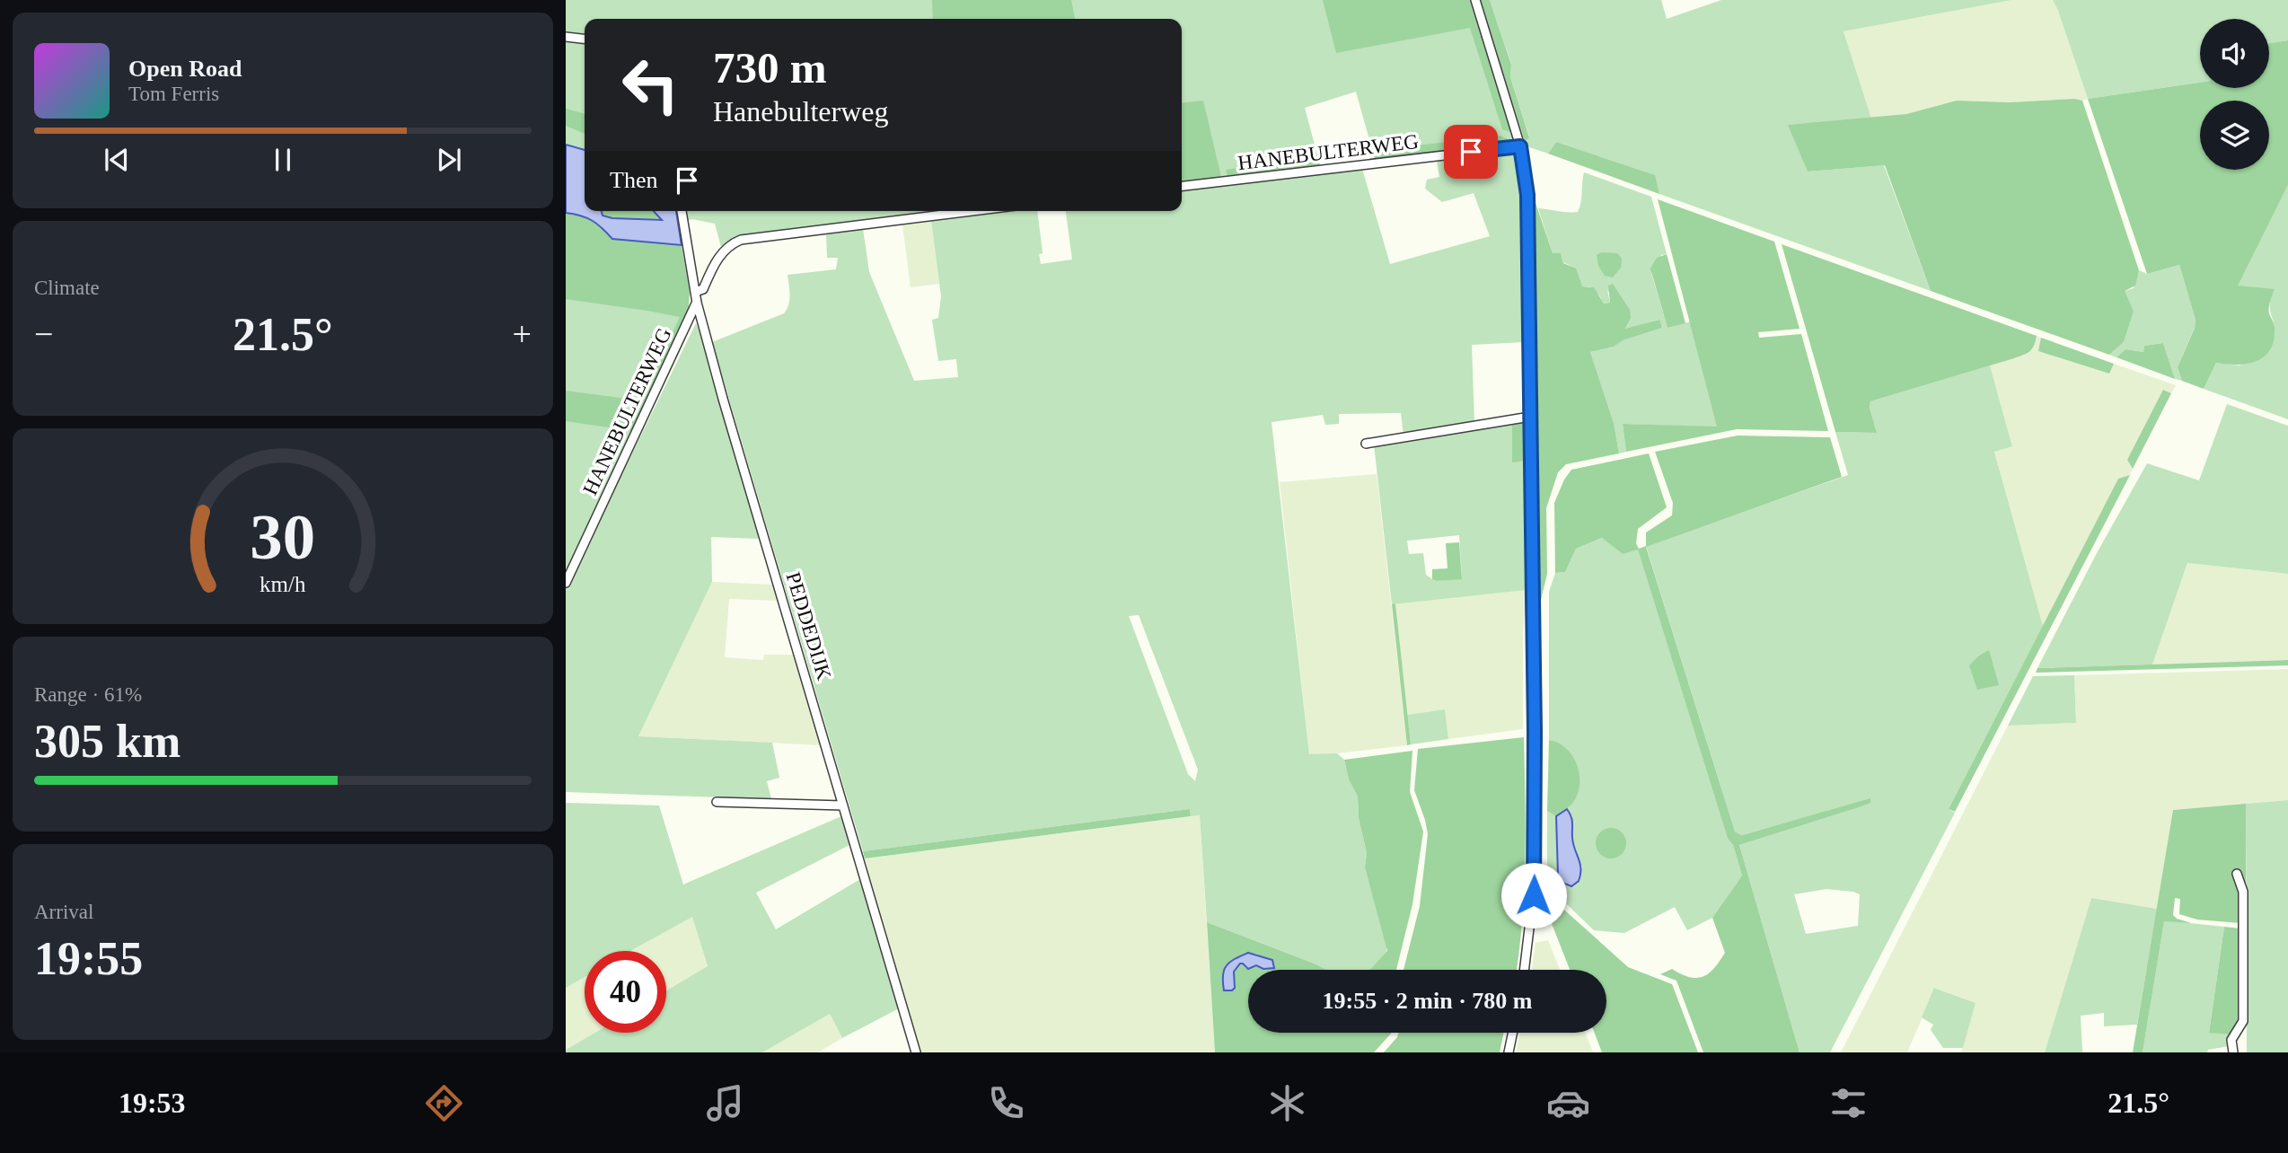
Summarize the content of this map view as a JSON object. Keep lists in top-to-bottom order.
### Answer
{
  "streets": {
    "street": ["HANEBULTERWEG", "PEDDEDIJK"]
  },
  "crossings": [
    ["HANEBULTERWEG", "PEDDEDIJK"]
  ],
  "page": {
    "turn": ["730 m", "Hanebulterweg"],
    "song": ["Open Road", "Tom Ferris"],
    "then": "Then",
    "tile": [
      "Climate",
      ["Range · 61%", "305 km"],
      ["Arrival", "19:55"]
    ],
    "heat": ["−", "21.5°", "+"],
    "limit": "40",
    "trip": "19:55 · 2 min · 780 m",
    "tabs": ["19:53", "21.5°"],
    "gauge": ["30", "km/h"]
  }
}
